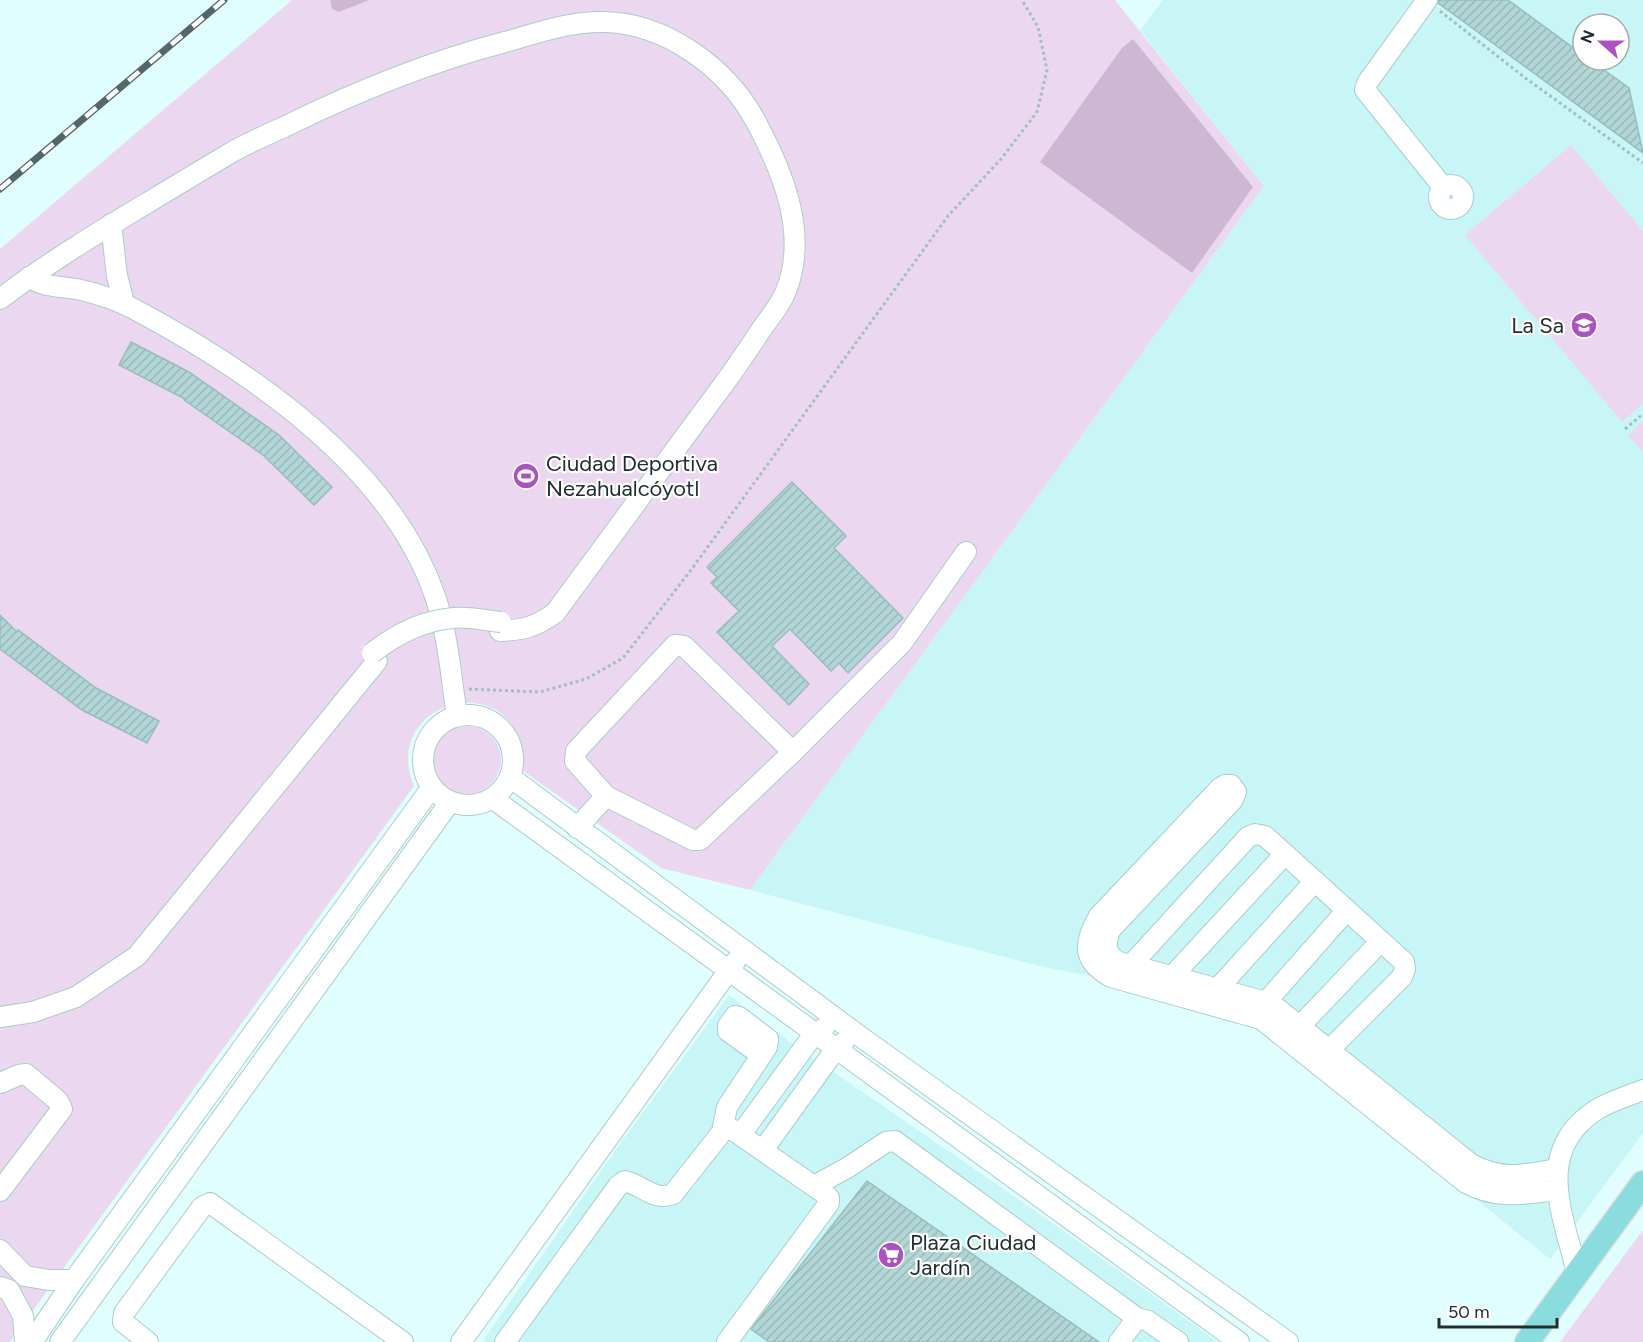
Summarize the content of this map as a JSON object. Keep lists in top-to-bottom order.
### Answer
{
  "places": {
    "school or university": ["La Sa"],
    "sports": ["Ciudad Deportiva Nezahualcóyotl"],
    "supermarket": ["Plaza Ciudad Jardín"]
  },
  "scale_bar": "50 m",
  "north": "left"
}
